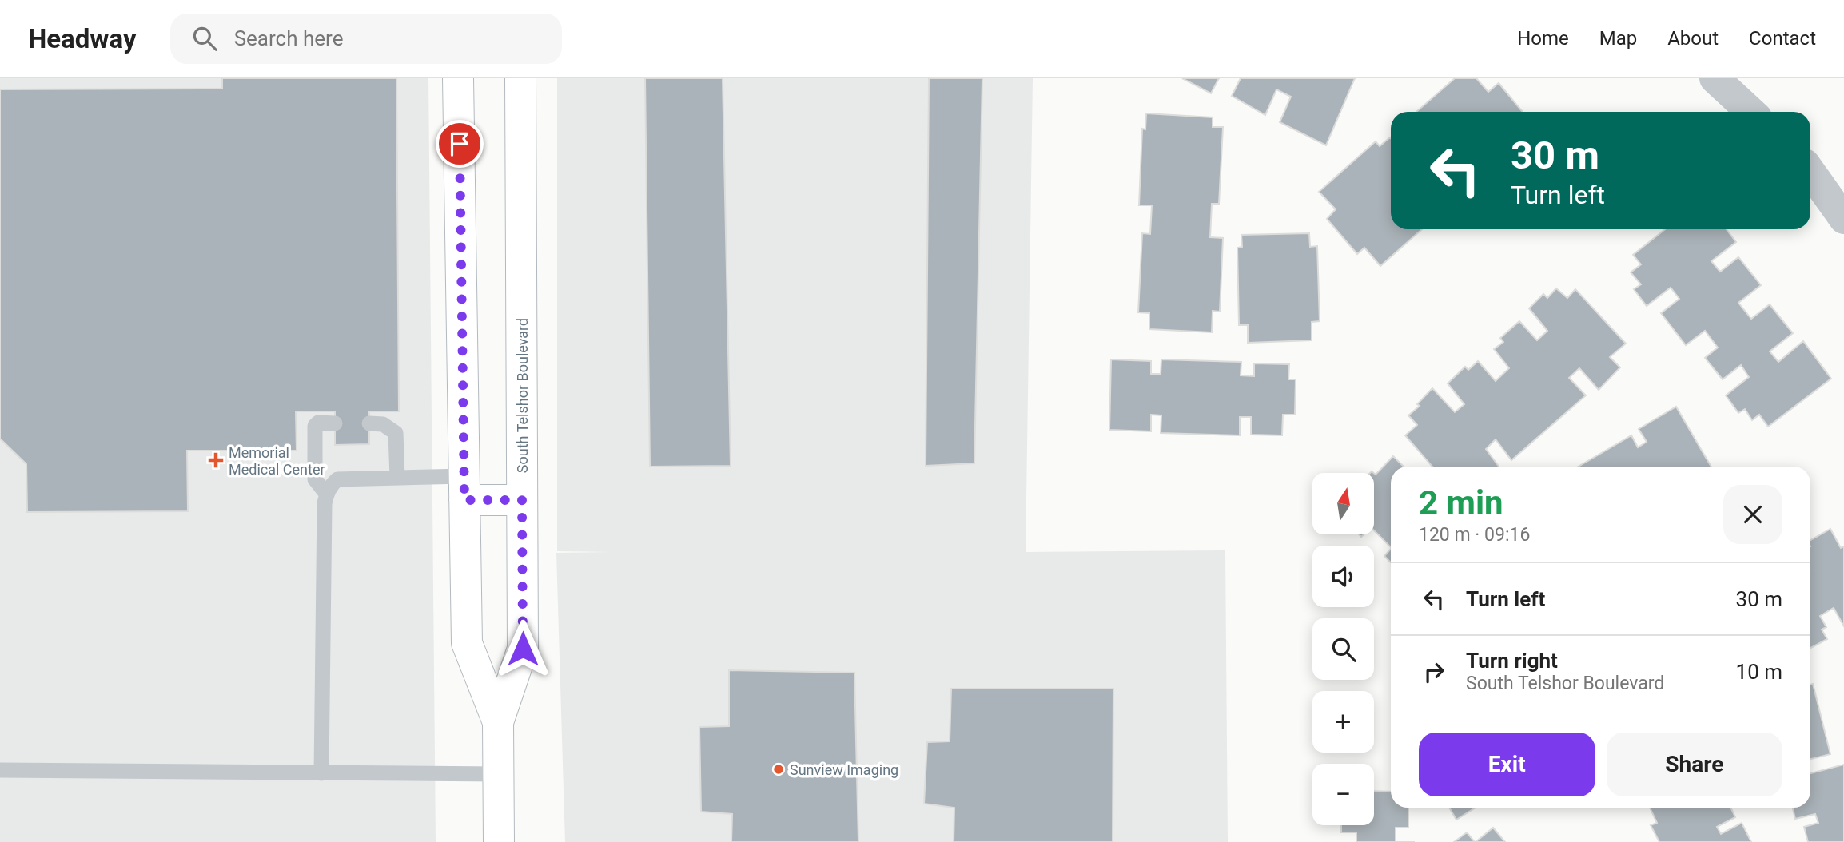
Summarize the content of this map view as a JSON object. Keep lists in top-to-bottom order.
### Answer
{
  "streets": {
    "main road": ["South Telshor Boulevard"]
  },
  "places": {
    "health": ["Memorial Medical Center"],
    "other": ["Sunview Imaging"]
  },
  "north": "top",
  "page": {
    "header": "Headway",
    "search": "Search here",
    "nav": [
      "Home",
      "Map",
      "About",
      "Contact"
    ],
    "turn": ["30 m", "Turn left"],
    "heading": ["2 min", "120 m · 09:16"],
    "map_buttons": ["+", "−"],
    "list": [
      {
        "name": "Turn left",
        "value": "30 m"
      },
      {
        "name": "Turn right",
        "note": "South Telshor Boulevard",
        "value": "10 m"
      }
    ],
    "buttons": ["Exit", "Share"]
  }
}
